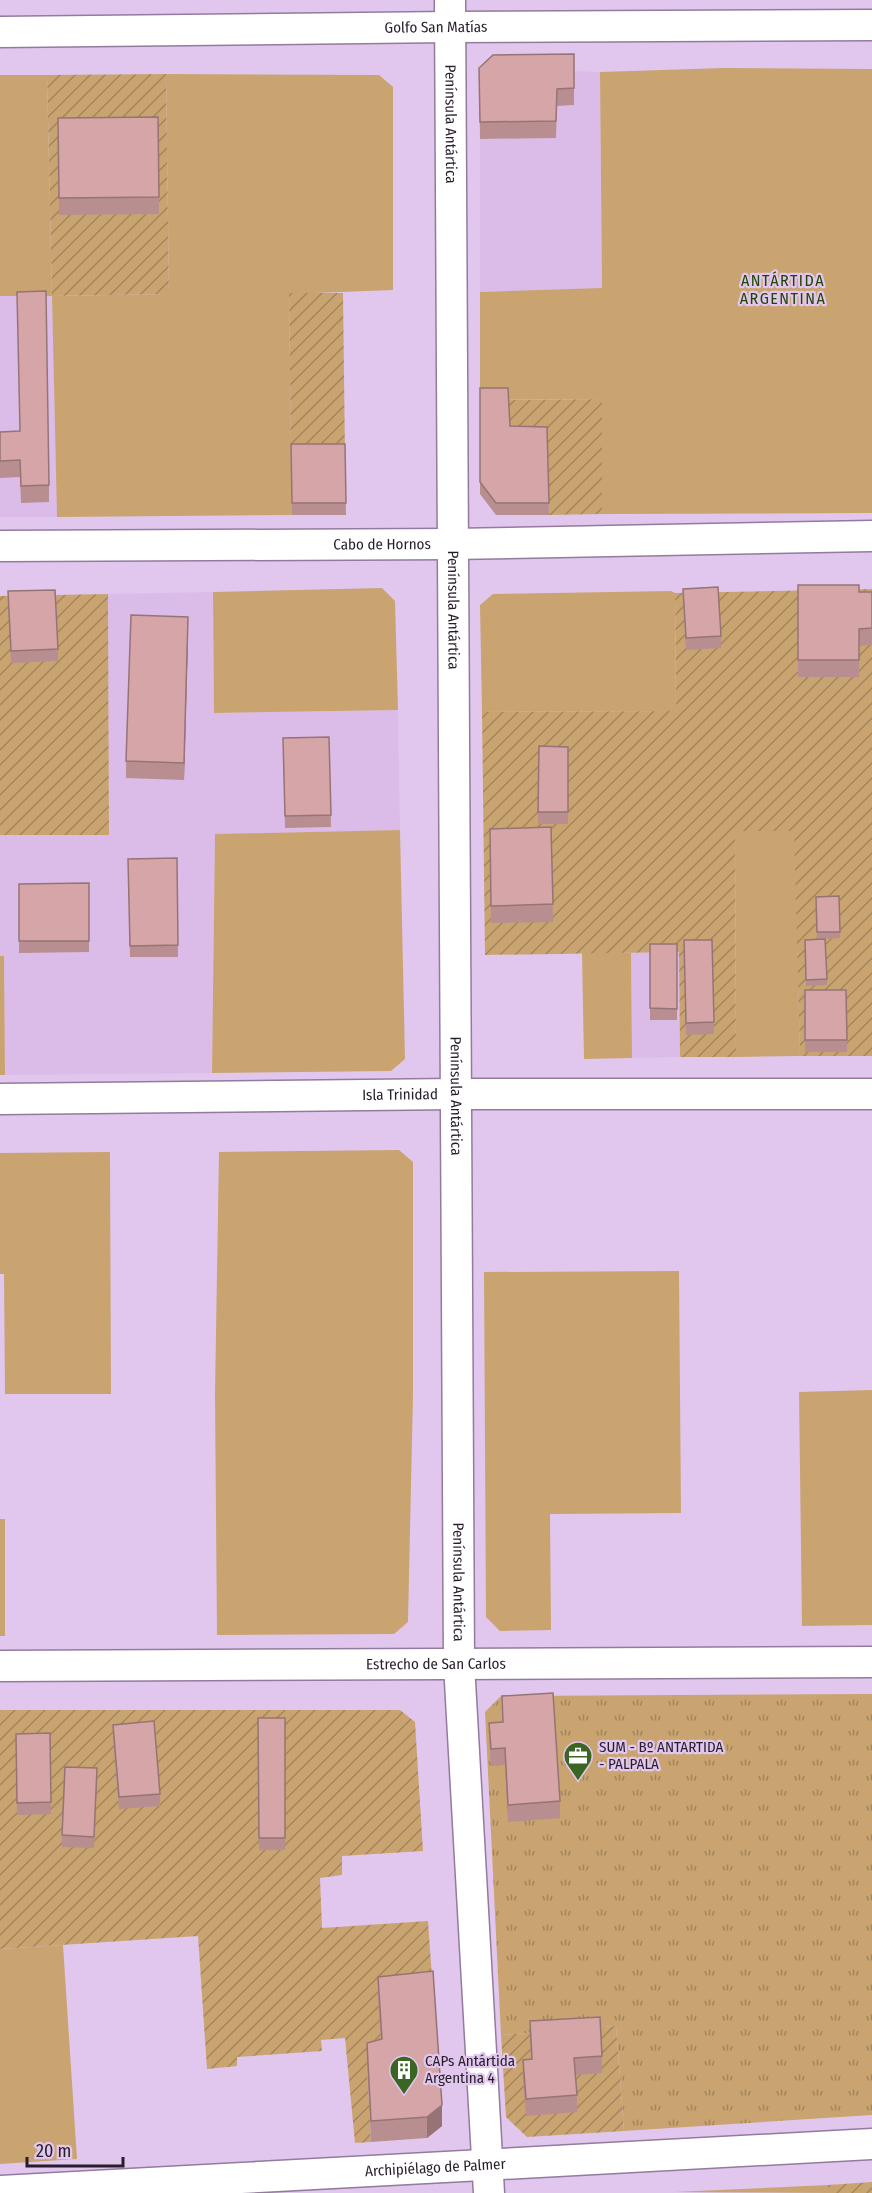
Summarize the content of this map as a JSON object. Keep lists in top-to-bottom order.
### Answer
{
  "streets": {
    "street": [
      "Golfo San Matías",
      "Península Antártica",
      "Cabo de Hornos",
      "Isla Trinidad",
      "Estrecho de San Carlos",
      "Archipiélago de Palmer"
    ]
  },
  "crossings": [
    ["Golfo San Matías", "Península Antártica"],
    ["Península Antártica", "Cabo de Hornos"],
    ["Península Antártica", "Isla Trinidad"],
    ["Península Antártica", "Estrecho de San Carlos"],
    ["Península Antártica", "Archipiélago de Palmer"]
  ],
  "districts": ["ANTÁRTIDA ARGENTINA"],
  "places": {
    "office": ["SUM - Bº ANTARTIDA - PALPALA"],
    "building": ["CAPs Antártida Argentina 4"]
  },
  "scale_bar": "20 m"
}
